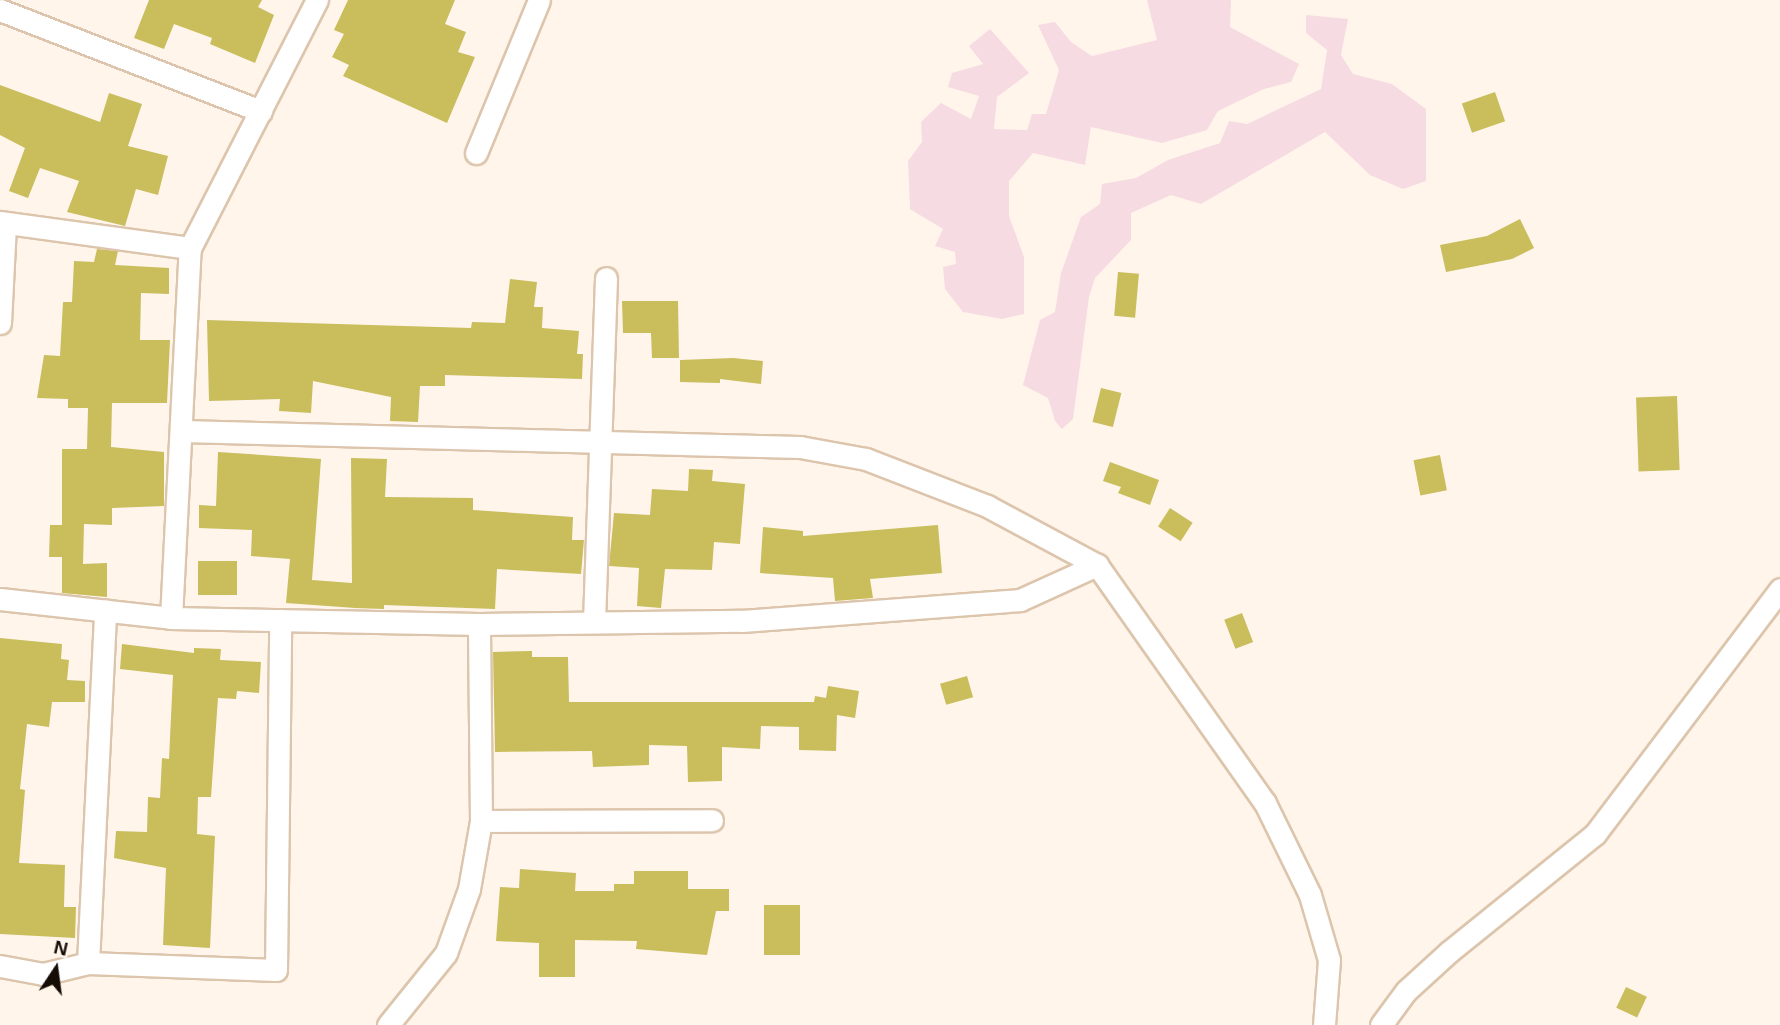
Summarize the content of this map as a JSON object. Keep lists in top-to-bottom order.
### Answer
{
  "north": "top"
}
